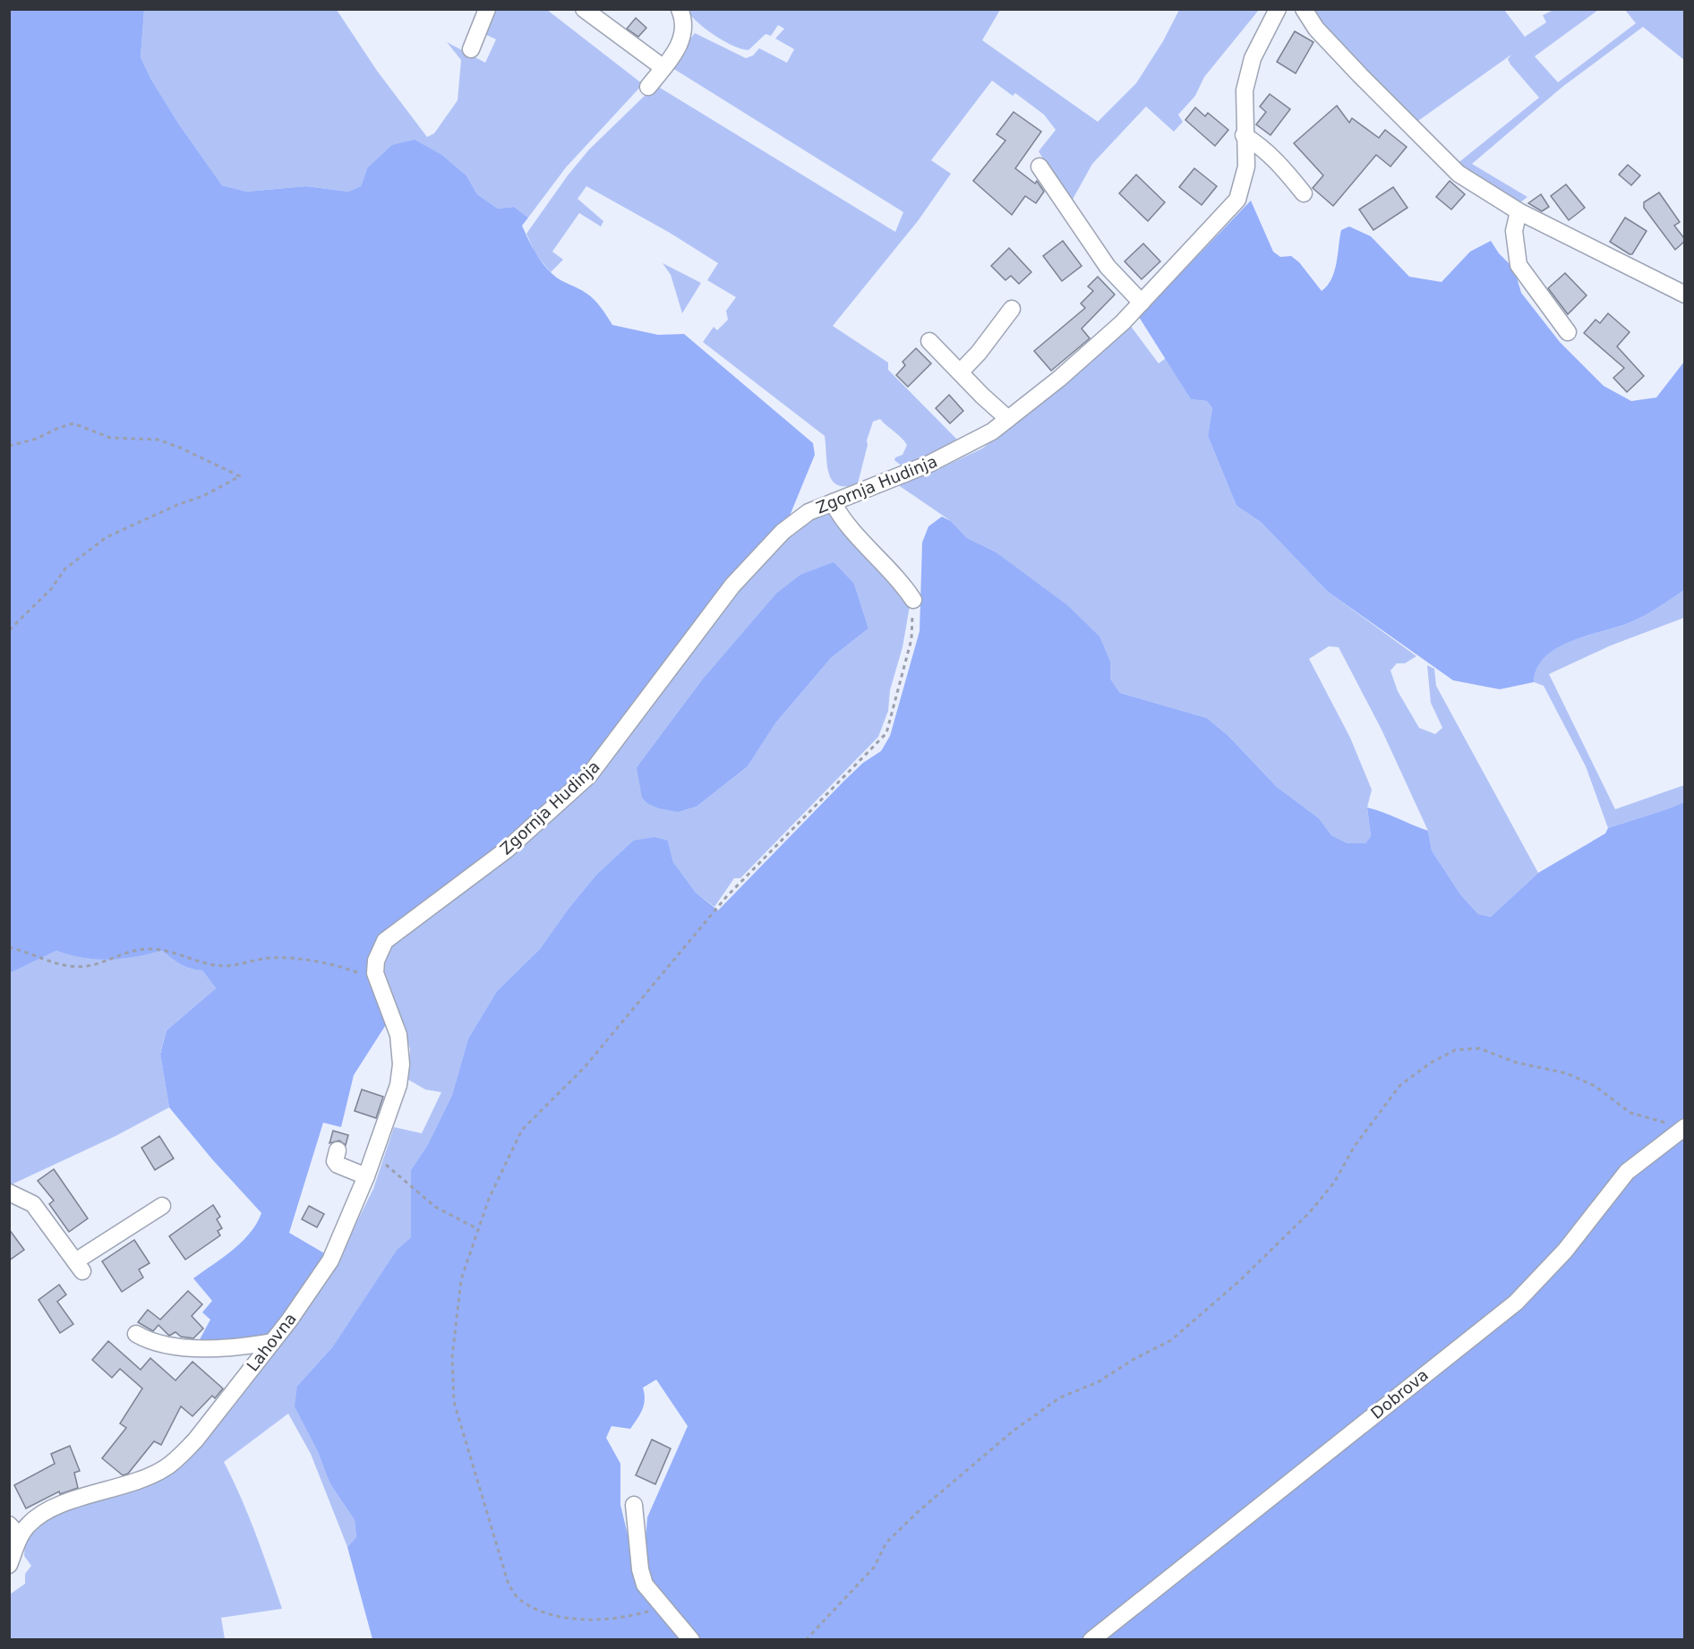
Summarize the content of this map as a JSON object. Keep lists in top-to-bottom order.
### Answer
{
  "streets": {
    "street": ["Zgornja Hudinja", "Lahovna", "Dobrova"]
  },
  "crossings": [
    ["Zgornja Hudinja", "Lahovna"]
  ]
}
